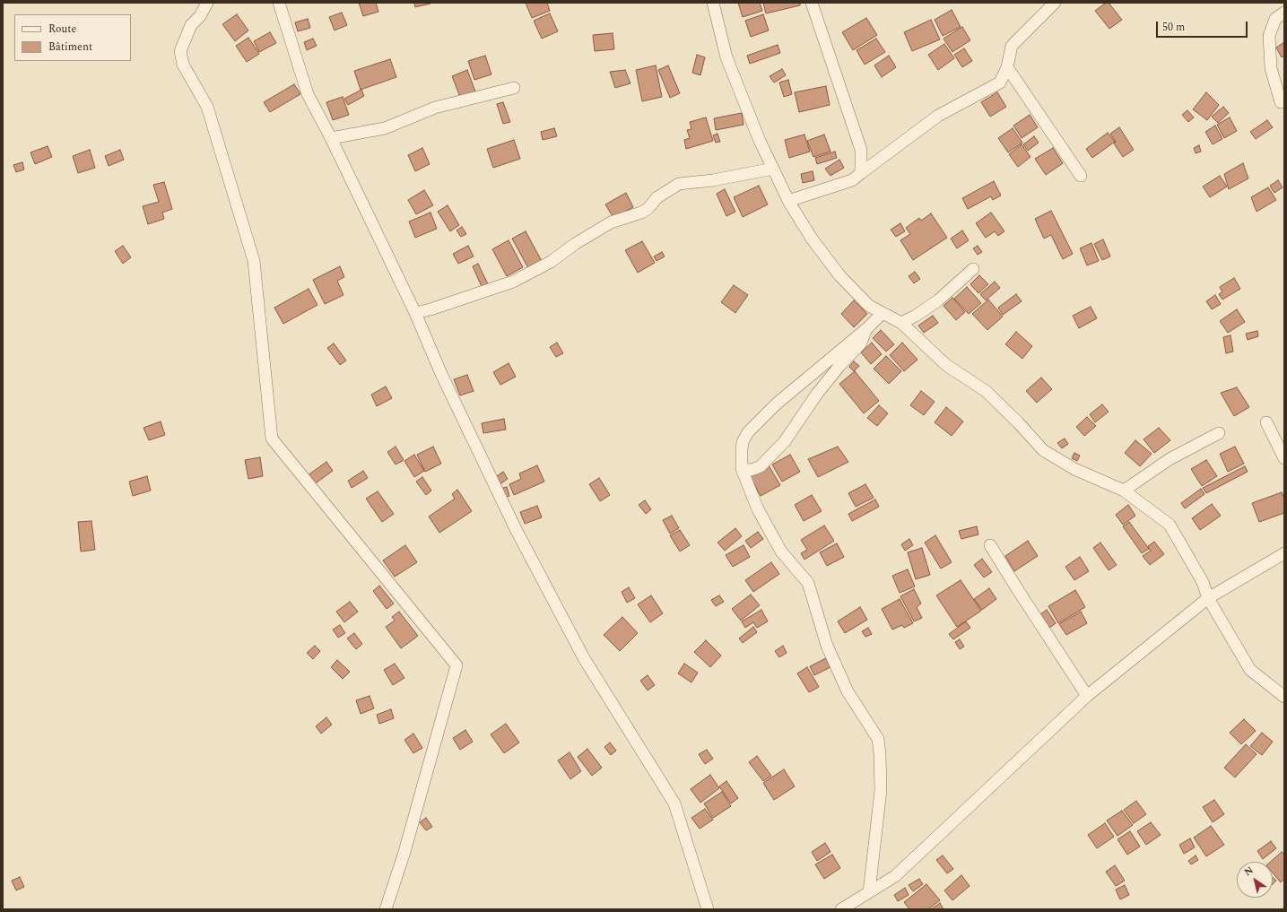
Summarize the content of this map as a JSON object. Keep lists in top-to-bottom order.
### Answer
{
  "legend": ["Route", "Bâtiment"],
  "scale_bar": "50 m",
  "north": "top left"
}
